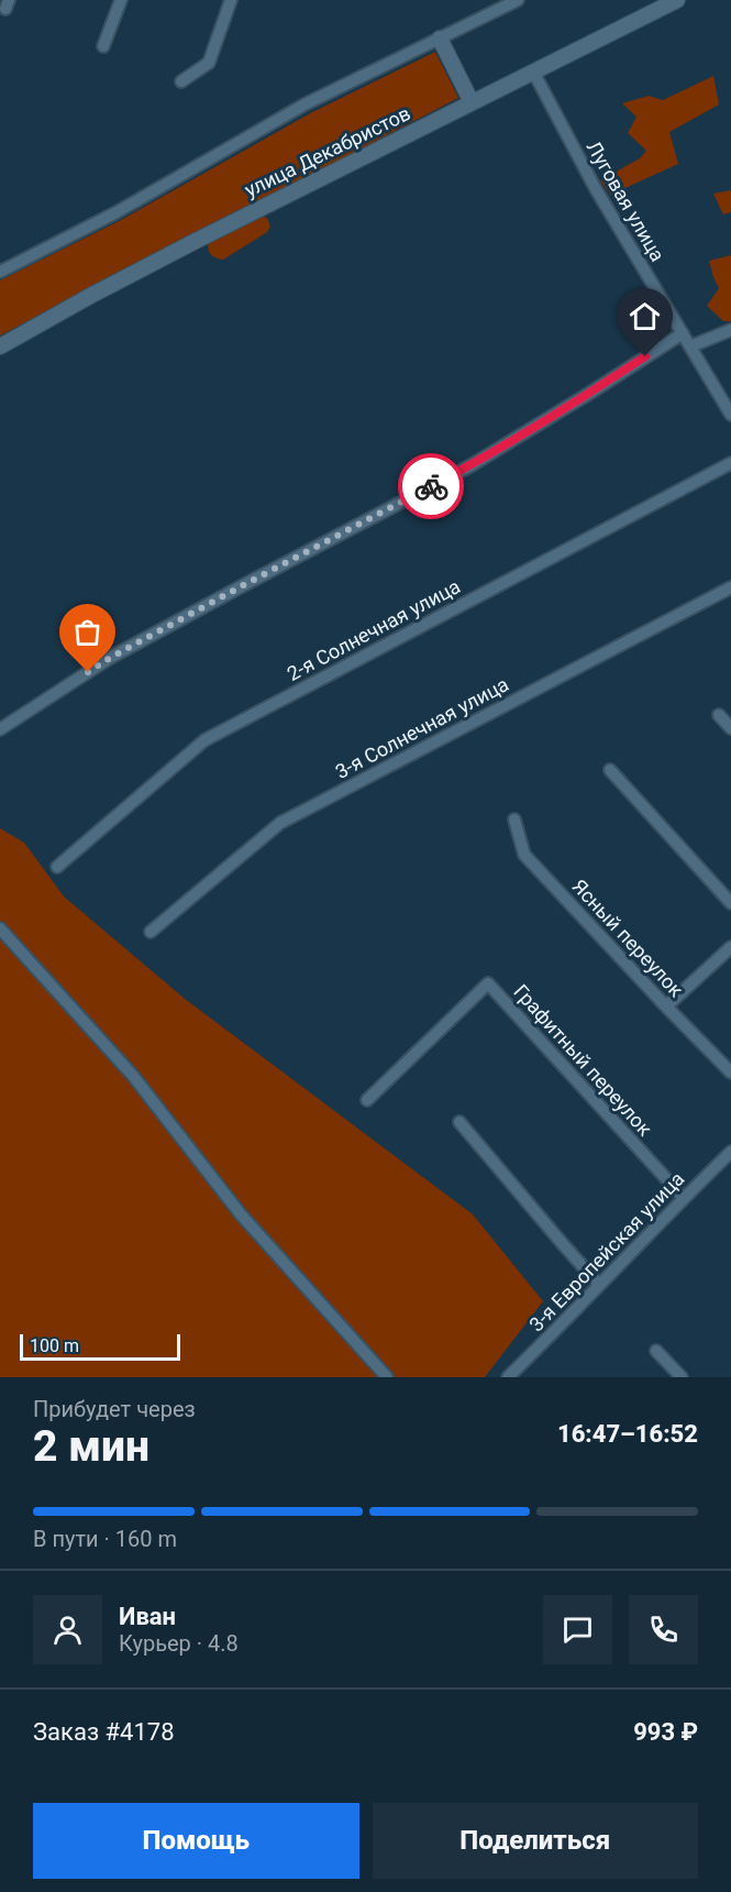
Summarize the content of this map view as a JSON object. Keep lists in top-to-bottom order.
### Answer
{
  "streets": {
    "street": [
      "улица Декабристов",
      "Луговая улица",
      "2-я Солнечная улица",
      "3-я Солнечная улица",
      "Ясный переулок",
      "Графитный переулок",
      "3-я Европейская улица"
    ]
  },
  "crossings": [
    ["улица Декабристов", "Луговая улица"],
    ["Графитный переулок", "3-я Европейская улица"]
  ],
  "scale_bar": "100 m",
  "page": {
    "scale": "100 m",
    "heading": ["2 мин", "Прибудет через", "16:47–16:52"],
    "panel": [
      "Иван",
      "Курьер · 4.8",
      "Заказ #4178",
      "993 ₽"
    ],
    "bar": "В пути · 160 m",
    "buttons": ["Помощь", "Поделиться"]
  }
}
